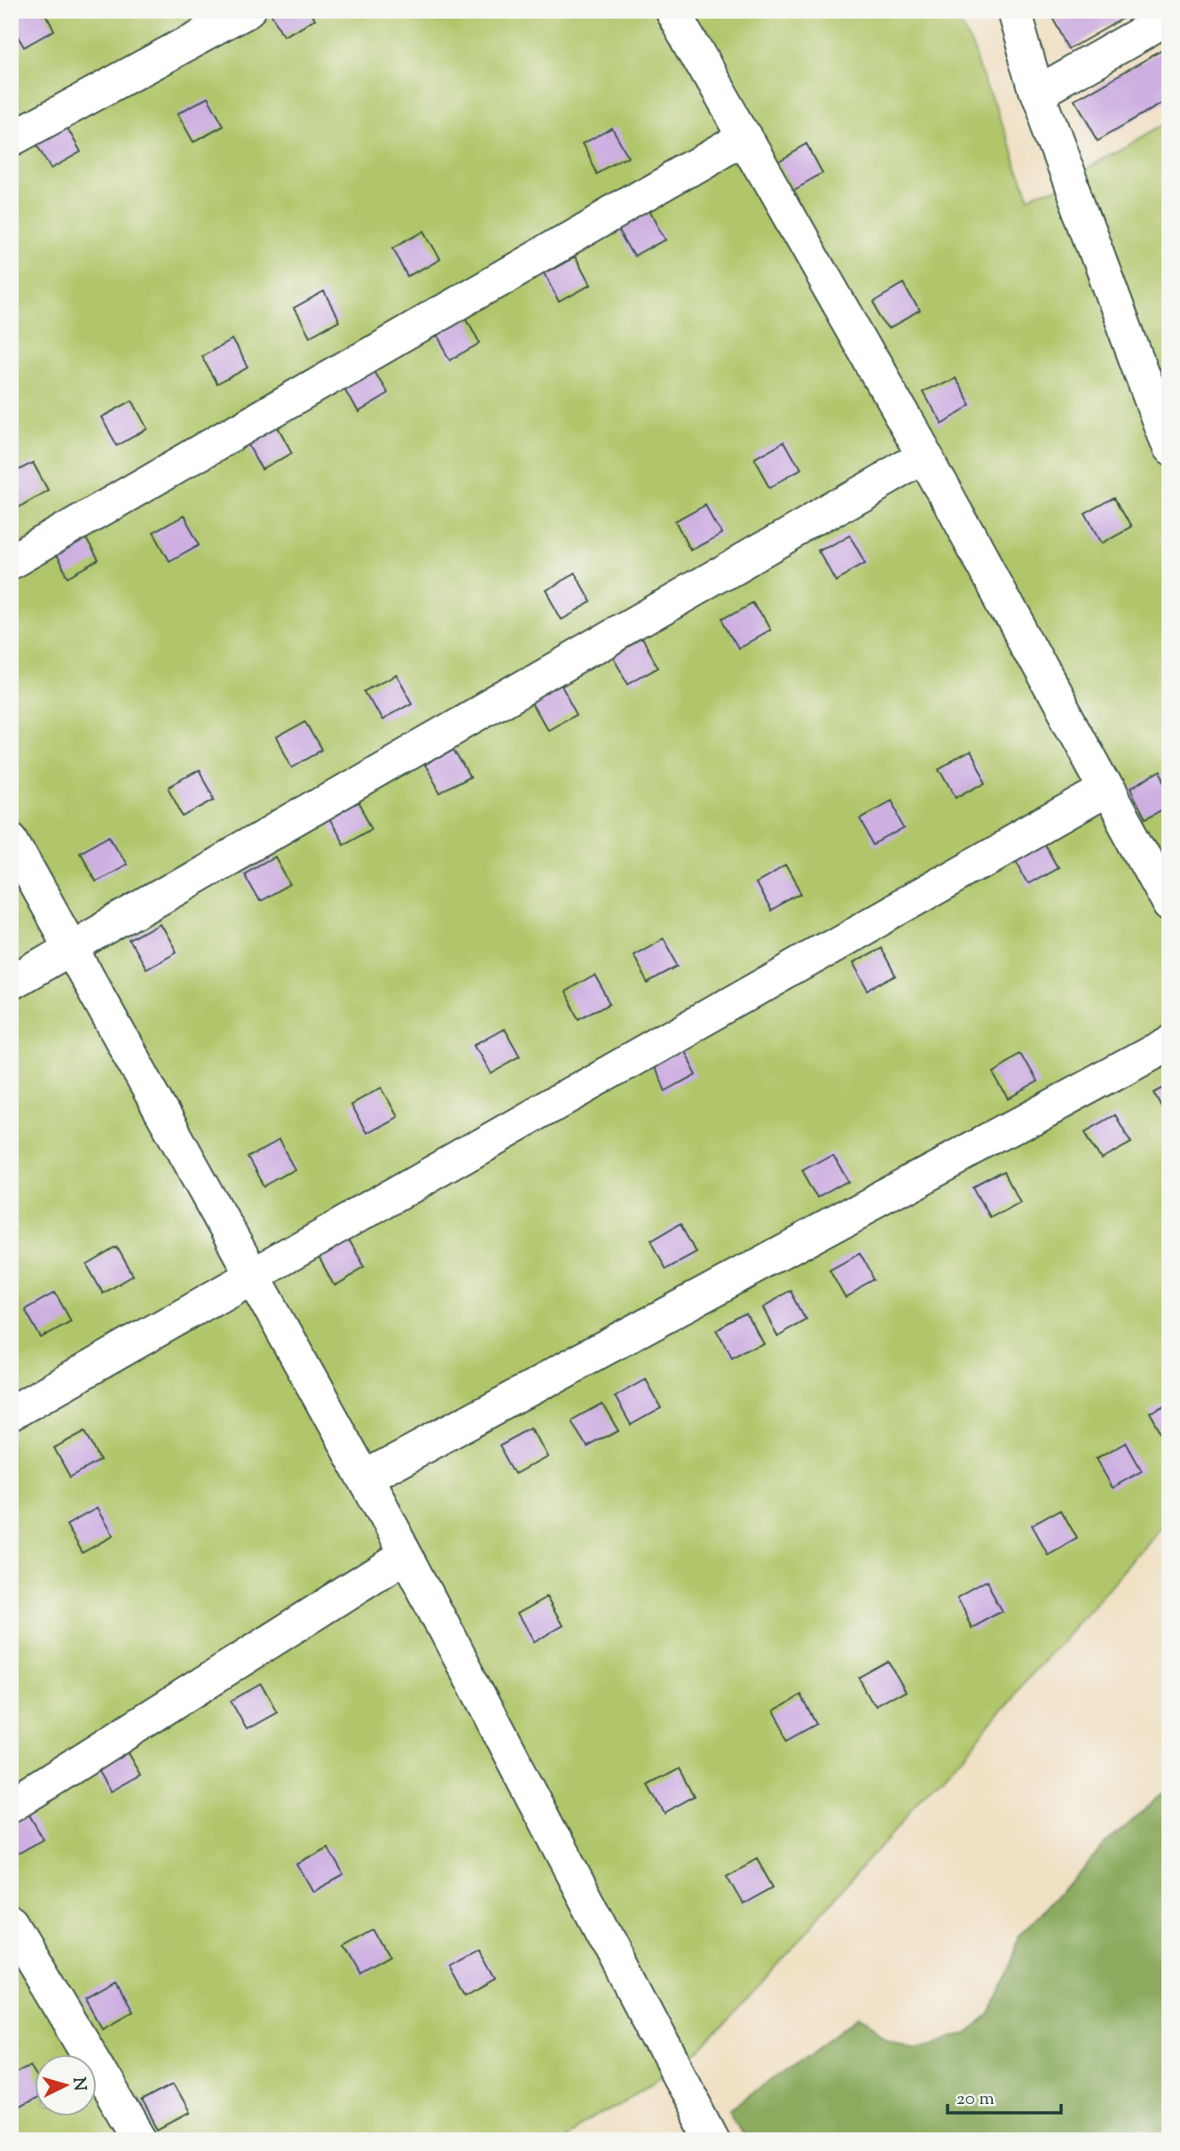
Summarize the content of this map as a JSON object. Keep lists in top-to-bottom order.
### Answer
{
  "scale_bar": "20 m",
  "north": "right"
}
